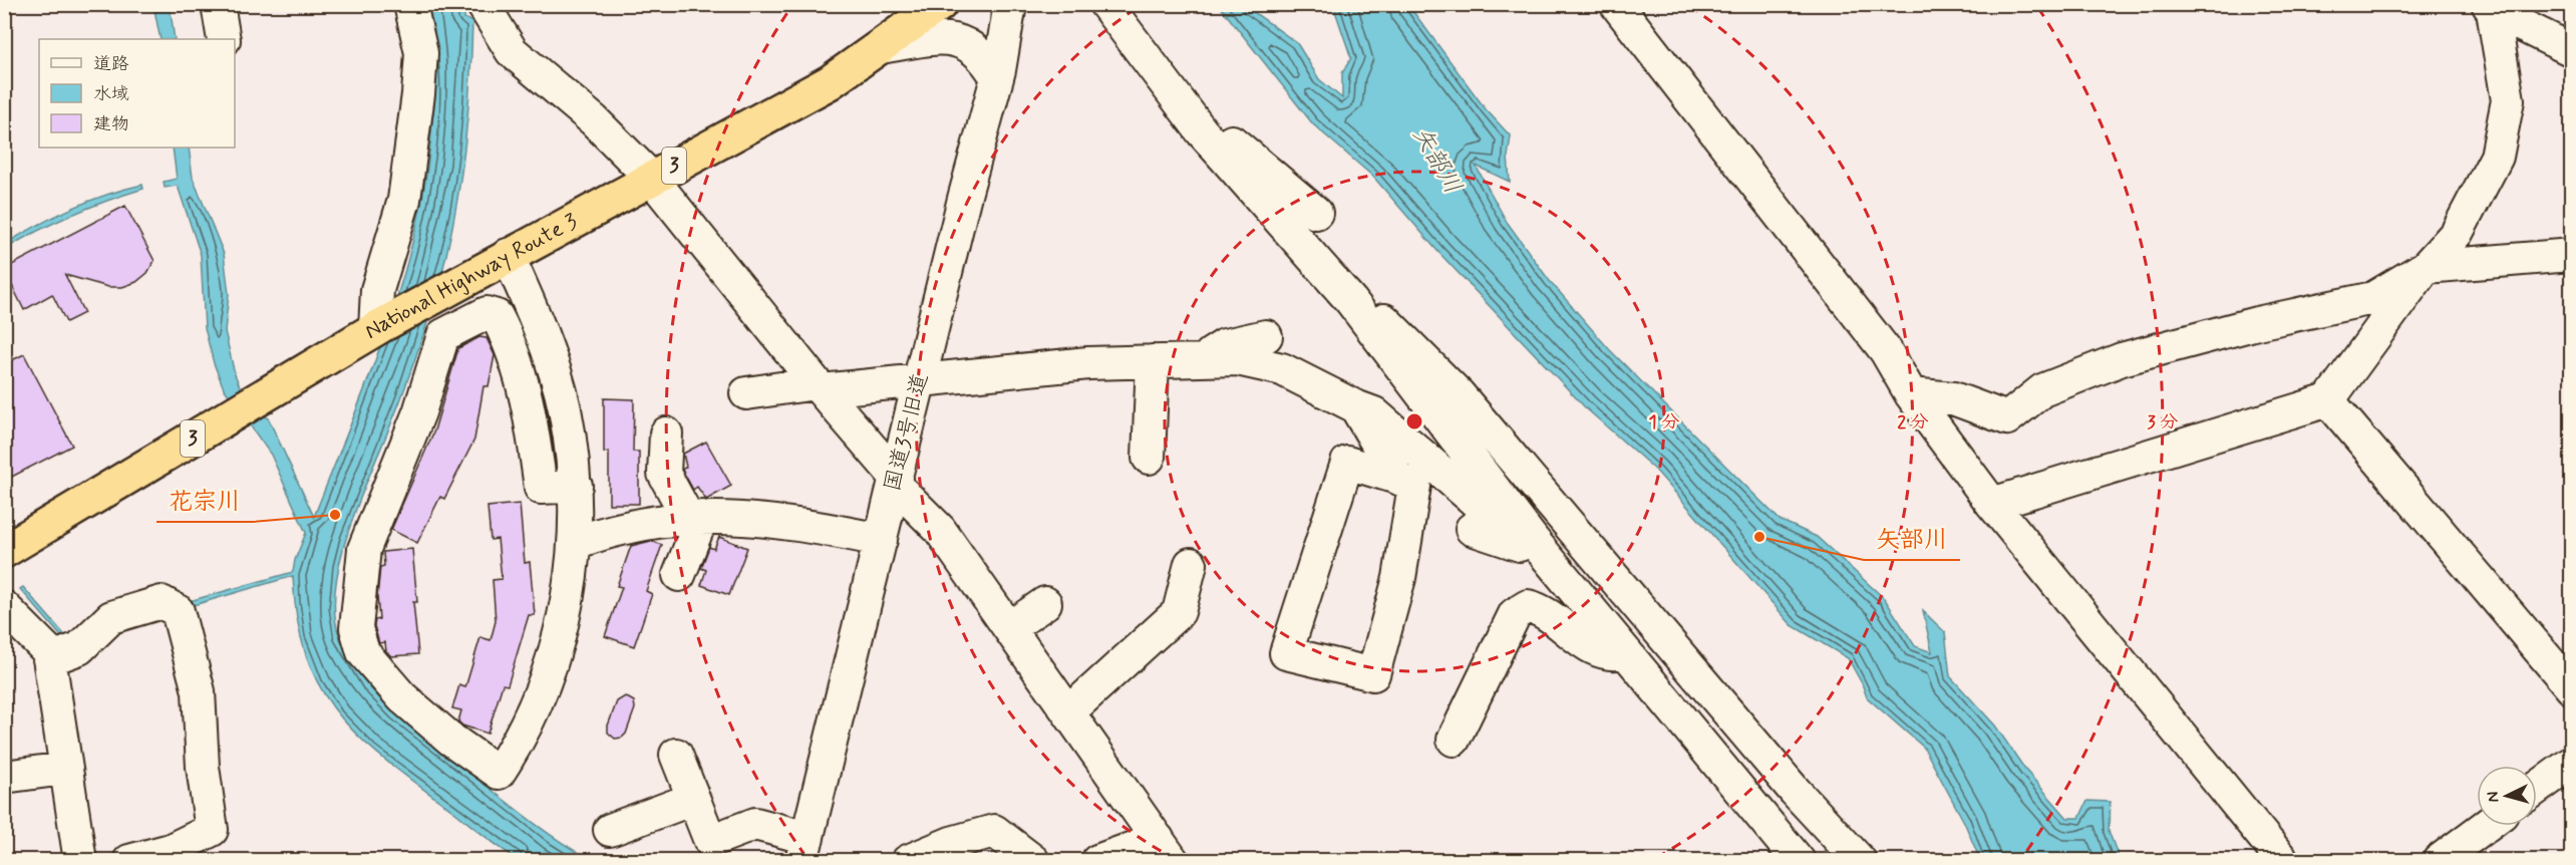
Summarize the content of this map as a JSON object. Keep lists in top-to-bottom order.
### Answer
{
  "streets": {
    "highway": ["3", "National Highway Route 3"],
    "street": ["国道3号旧道"]
  },
  "water": ["矢部川"],
  "places": ["花宗川", "矢部川"],
  "legend": ["道路", "水域", "建物"],
  "north": "left",
  "rings": ["1 分", "2 分", "3 分"]
}
